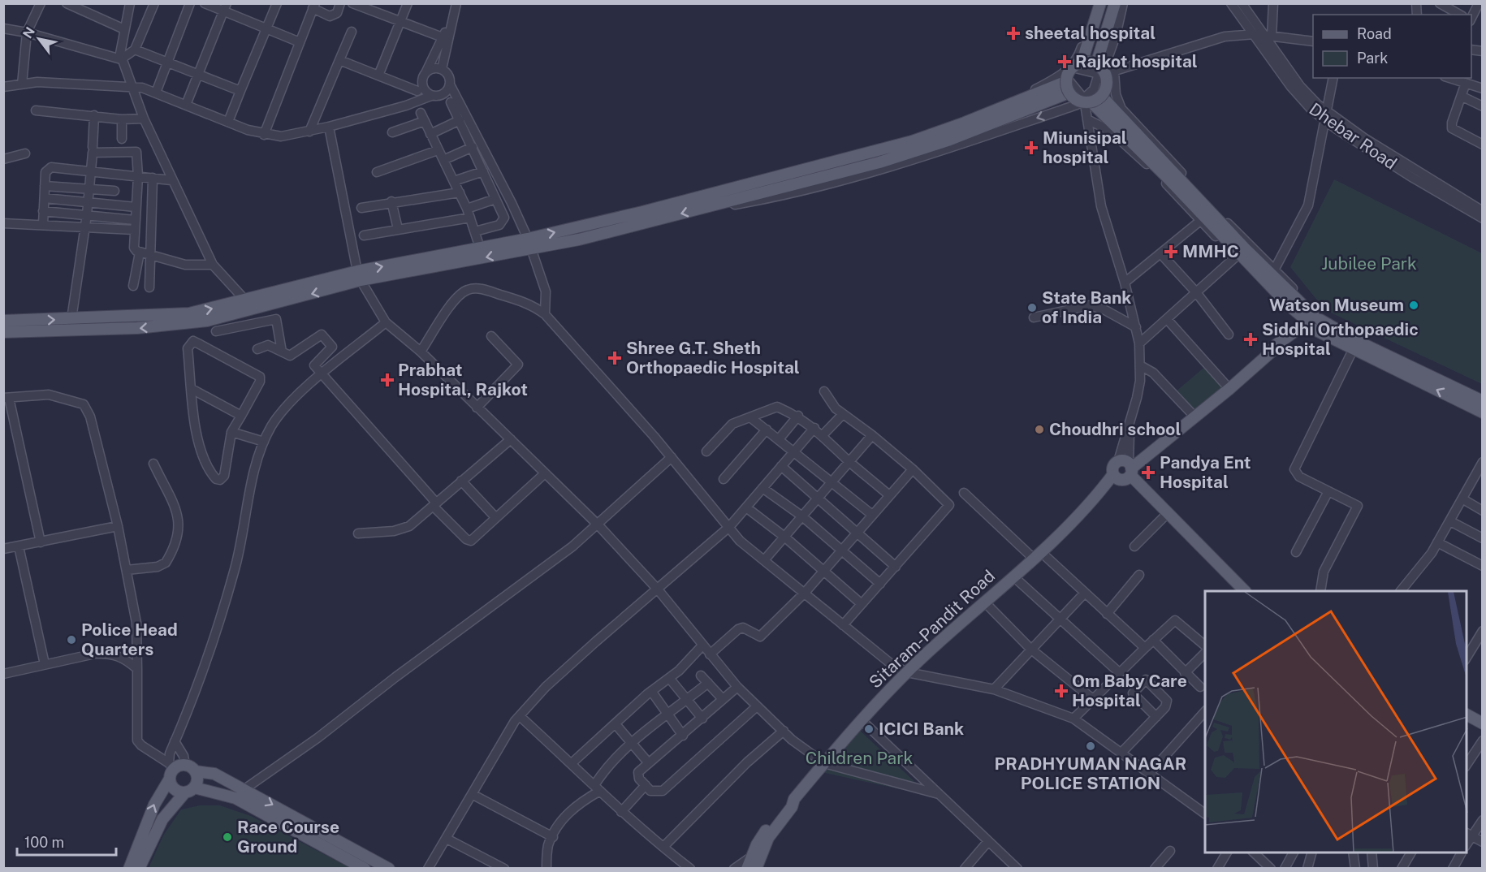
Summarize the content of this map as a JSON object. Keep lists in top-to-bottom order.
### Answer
{
  "streets": {
    "main road": ["Sitaram-Pandit Road"],
    "street": ["Dhebar Road"]
  },
  "parks": ["Jubilee Park", "Children Park"],
  "places": {
    "health": [
      "sheetal hospital",
      "Rajkot hospital",
      "Miunisipal hospital",
      "MMHC",
      "Siddhi Orthopaedic Hospital",
      "Shree G.T. Sheth Orthopaedic Hospital",
      "Prabhat Hospital, Rajkot",
      "Pandya Ent Hospital",
      "Om Baby Care Hospital"
    ],
    "other": [
      "Watson Museum",
      "State Bank of India",
      "Choudhri school",
      "Police Head Quarters",
      "ICICI Bank",
      "PRADHYUMAN NAGAR POLICE STATION",
      "Race Course Ground"
    ]
  },
  "legend": ["Road", "Park"],
  "scale_bar": "100 m",
  "north": "top left"
}
